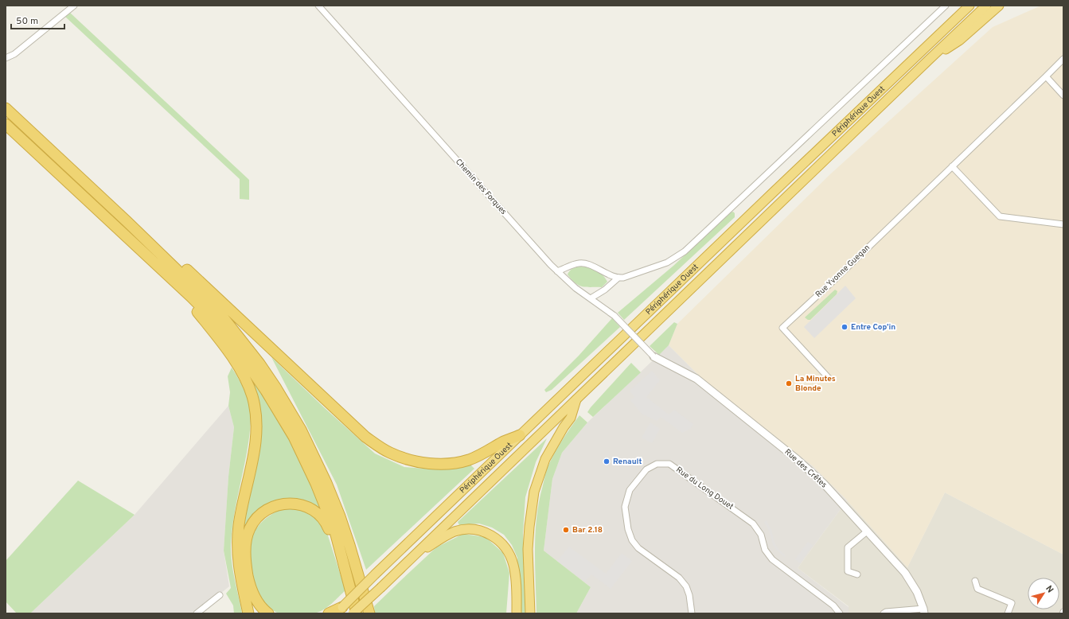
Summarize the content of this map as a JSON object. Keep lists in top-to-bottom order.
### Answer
{
  "streets": {
    "highway": ["Périphérique Ouest"],
    "street": [
      "Chemin des Forques",
      "Rue Yvonne Guegan",
      "Rue des Crêtes",
      "Rue du Long Douet"
    ]
  },
  "crossings": [
    ["Chemin des Forques", "Rue des Crêtes"]
  ],
  "places": [
    "Entre Cop’in",
    "La Minutes Blonde",
    "Renault",
    "Bar 2.18"
  ],
  "scale_bar": "50 m",
  "north": "top right"
}
